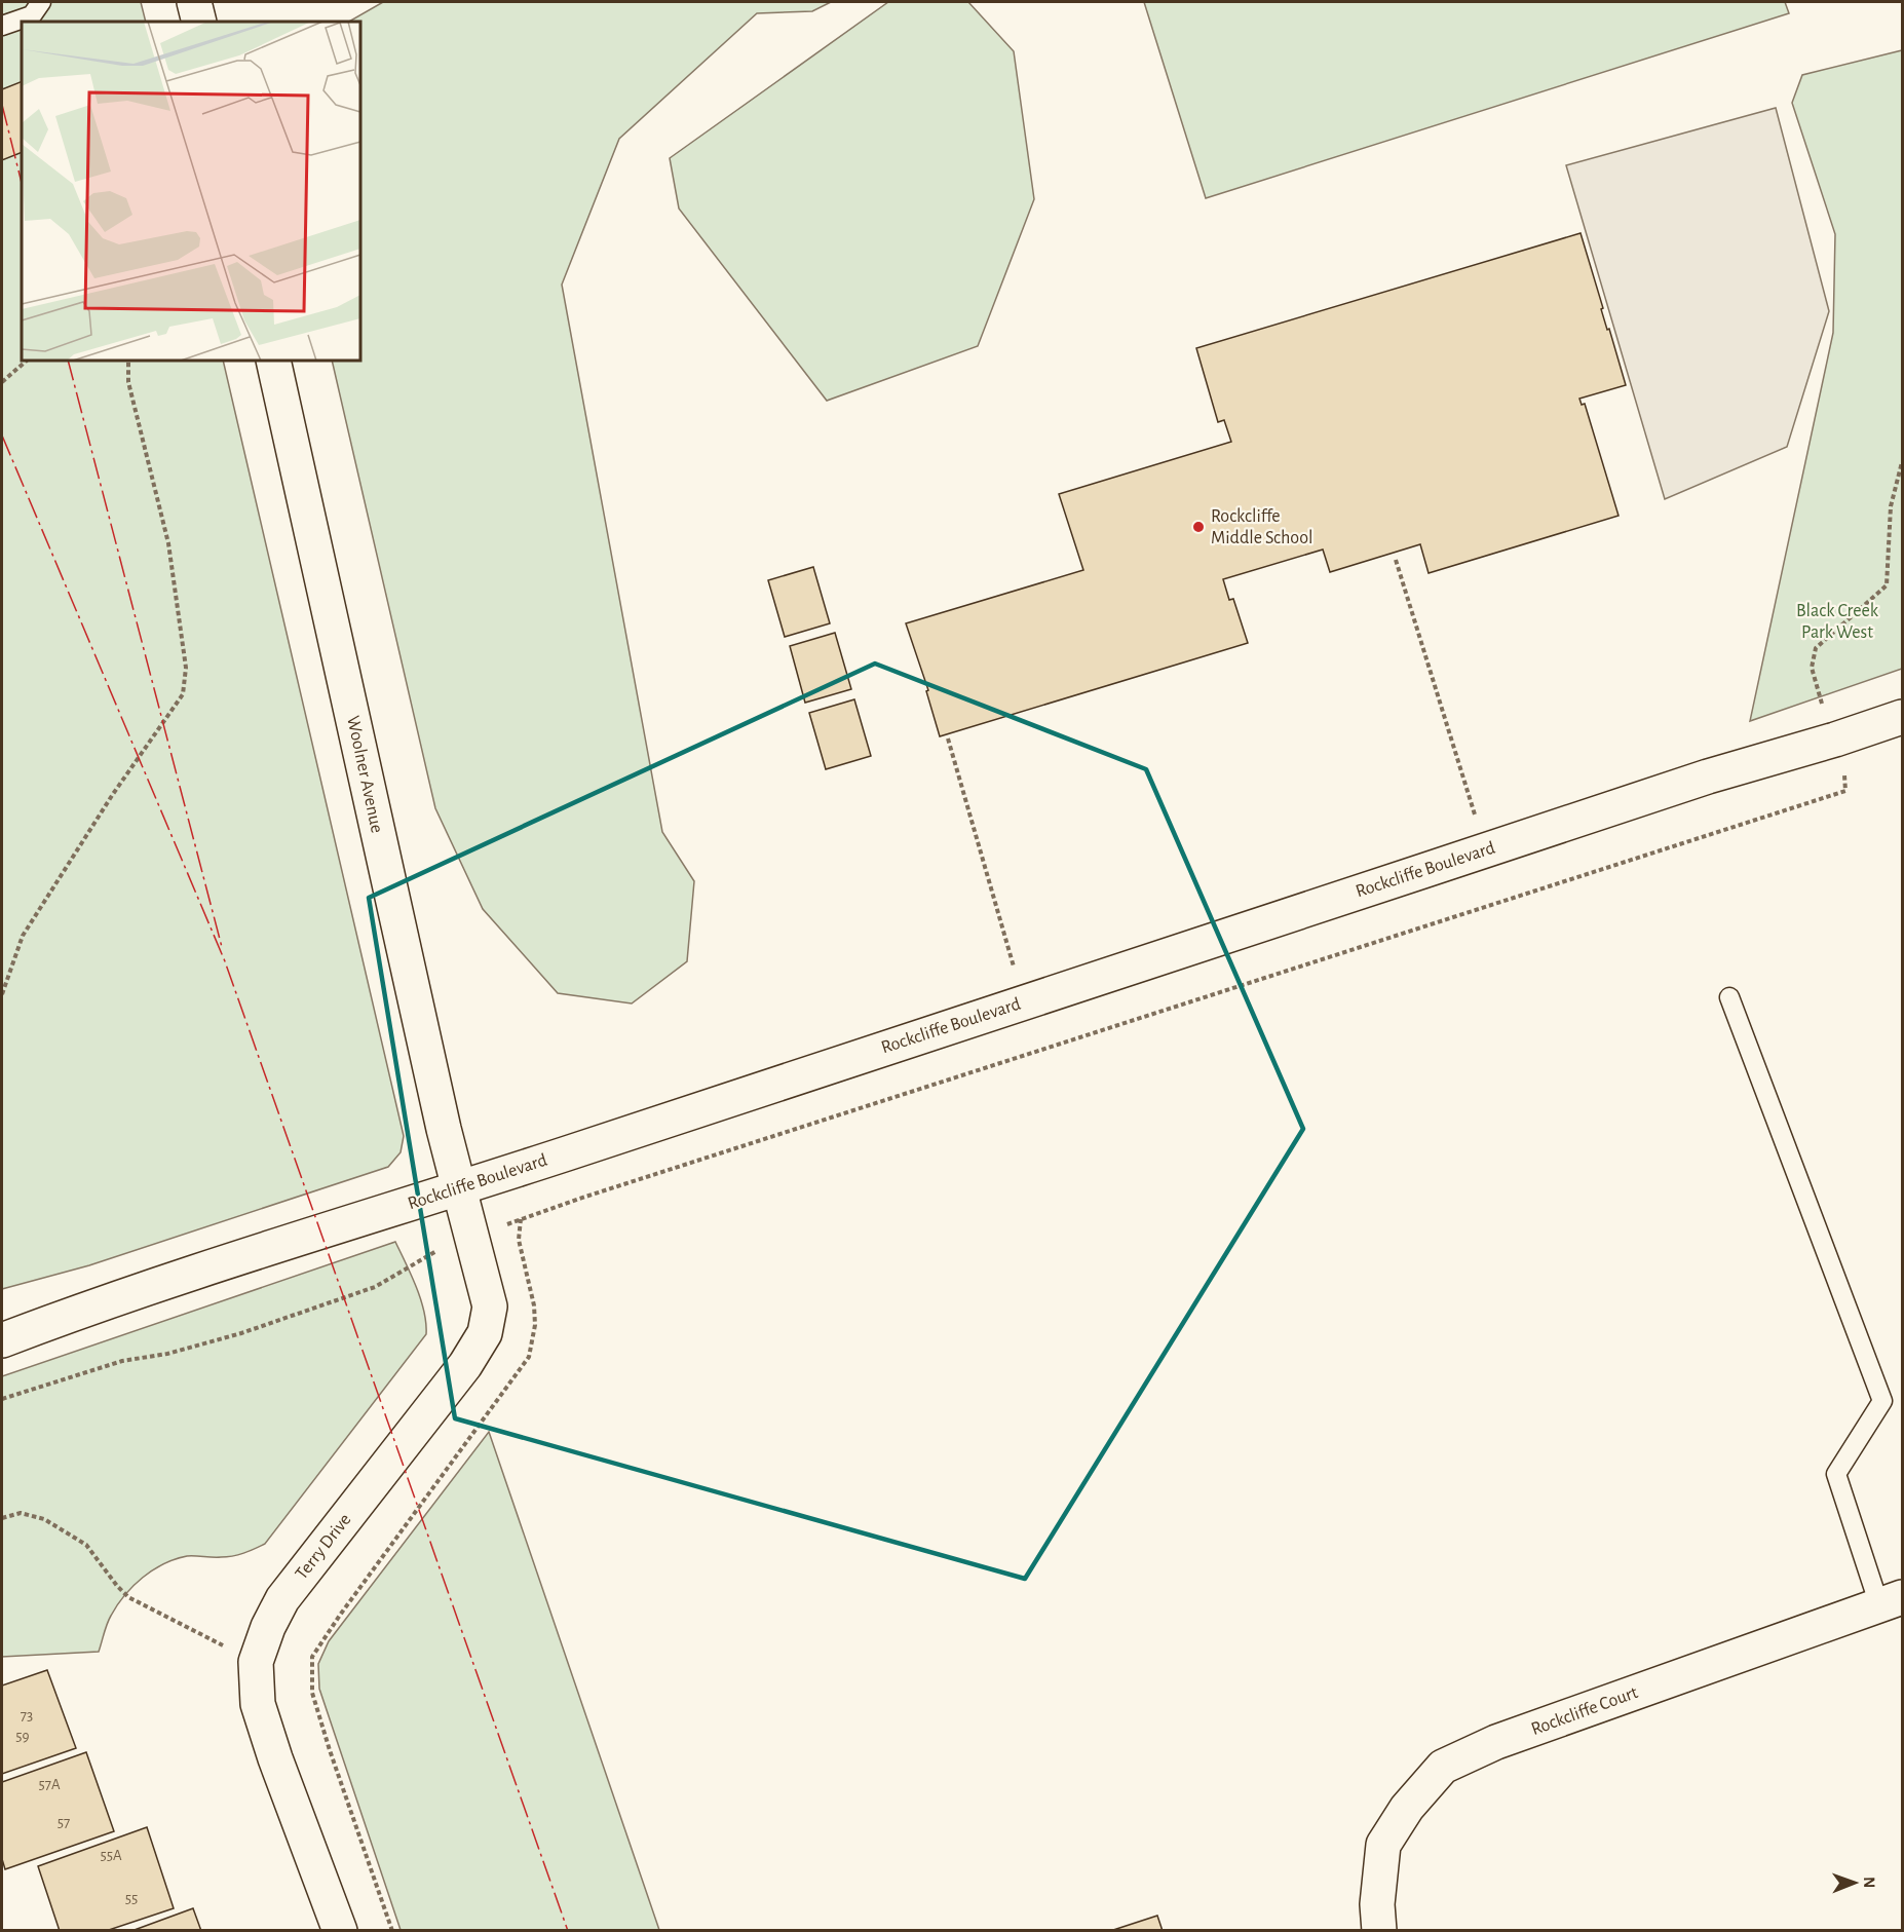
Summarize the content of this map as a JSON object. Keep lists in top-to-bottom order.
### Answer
{
  "streets": {
    "street": [
      "Woolner Avenue",
      "Rockcliffe Boulevard",
      "Terry Drive",
      "Rockcliffe Court"
    ]
  },
  "crossings": [
    ["Woolner Avenue", "Rockcliffe Boulevard"],
    ["Woolner Avenue", "Terry Drive"],
    ["Rockcliffe Boulevard", "Terry Drive"]
  ],
  "parks": ["Black Creek Park West"],
  "places": ["Rockcliffe Middle School"],
  "house_numbers": [
    "73",
    "59",
    "57A",
    "57",
    "55A",
    "55"
  ],
  "north": "right"
}
